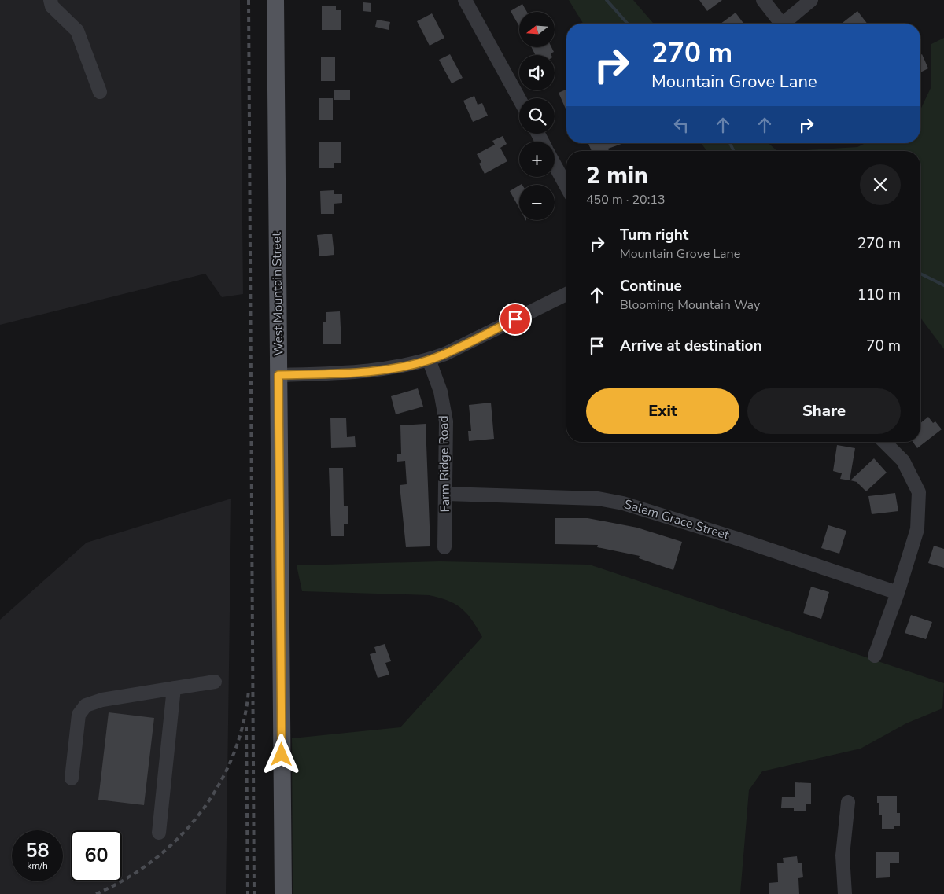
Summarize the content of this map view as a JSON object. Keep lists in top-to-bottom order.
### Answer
{
  "streets": {
    "main road": ["West Mountain Street"],
    "street": ["Farm Ridge Road", "Salem Grace Street"]
  },
  "crossings": [
    ["Farm Ridge Road", "Salem Grace Street"]
  ],
  "north": "left",
  "page": {
    "map_buttons": ["+", "−"],
    "turn": ["270 m", "Mountain Grove Lane"],
    "heading": ["2 min", "450 m · 20:13"],
    "list": [
      {
        "name": "Turn right",
        "note": "Mountain Grove Lane",
        "value": "270 m"
      },
      {
        "name": "Continue",
        "note": "Blooming Mountain Way",
        "value": "110 m"
      },
      {
        "name": "Arrive at destination",
        "value": "70 m"
      }
    ],
    "buttons": ["Exit", "Share"],
    "speed": "58 km/h",
    "limit": "60"
  }
}
